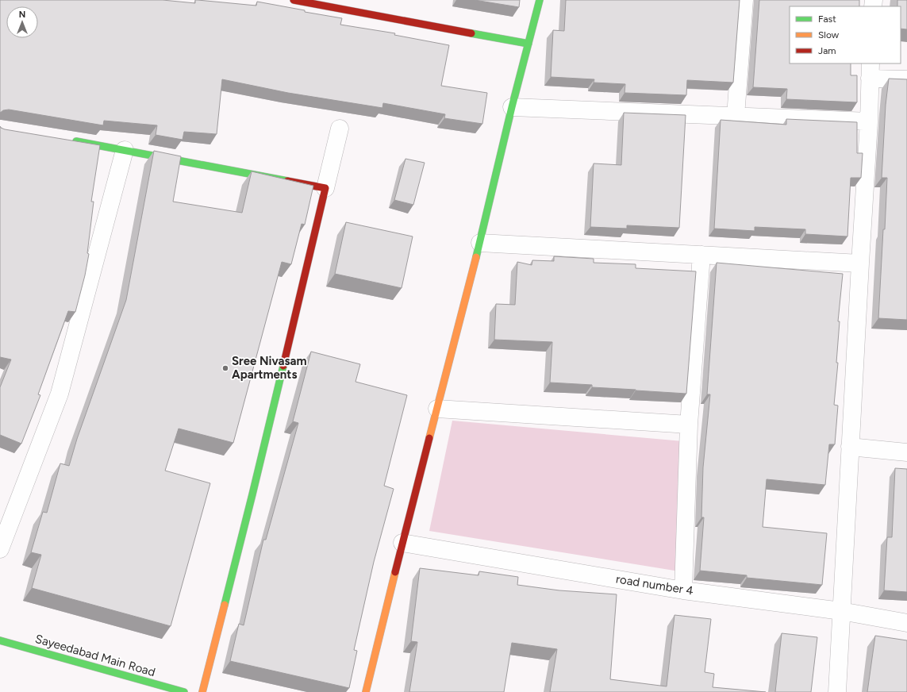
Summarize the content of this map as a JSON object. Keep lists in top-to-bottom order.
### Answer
{
  "streets": {
    "street": ["road number 4", "Sayeedabad Main Road"]
  },
  "places": ["Sree Nivasam Apartments"],
  "legend": ["Fast", "Slow", "Jam"],
  "north": "top"
}
